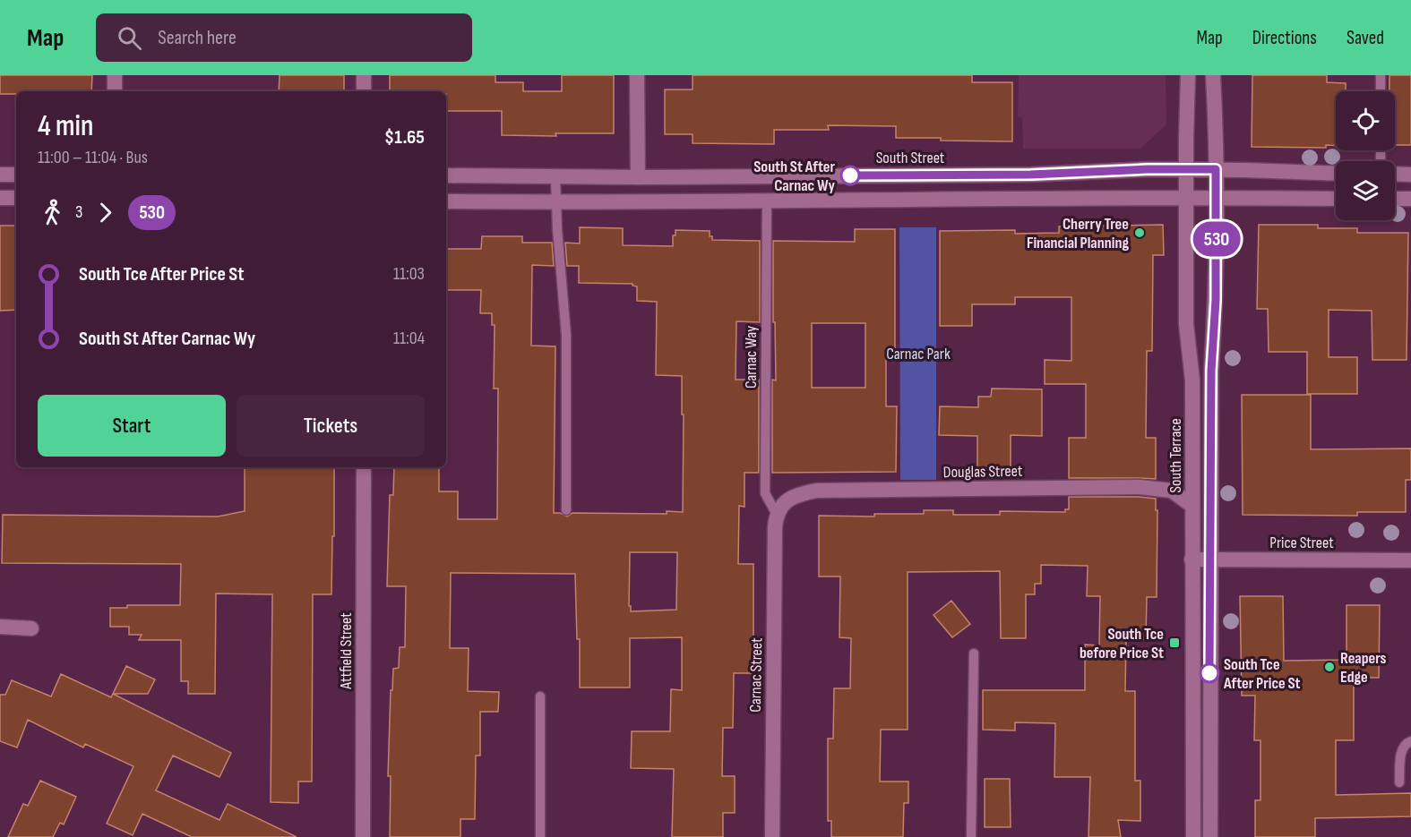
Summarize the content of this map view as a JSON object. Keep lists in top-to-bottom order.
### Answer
{
  "streets": {
    "street": [
      "South Street",
      "South Terrace",
      "Douglas Street",
      "Price Street",
      "Attfield Street",
      "Carnac Street"
    ],
    "lane": ["Carnac Way"]
  },
  "crossings": [
    ["South Street", "South Terrace"],
    ["Carnac Way", "Douglas Street"],
    ["Carnac Way", "Carnac Street"],
    ["South Terrace", "Douglas Street"],
    ["South Terrace", "Price Street"],
    ["Douglas Street", "Carnac Street"]
  ],
  "parks": ["Carnac Park"],
  "places": {
    "other": [
      "South St After Carnac Wy",
      "Cherry Tree Financial Planning",
      "Reapers Edge",
      "South Tce After Price St"
    ],
    "transit": ["South Tce before Price St"]
  },
  "lines": ["bus line 530"],
  "page": {
    "header": "Map",
    "search": "Search here",
    "nav": ["Map", "Directions", "Saved"],
    "on_map": "530",
    "heading": ["4 min", "11:00 – 11:04 · Bus", "$1.65"],
    "legs": ["3", "530"],
    "list": [
      {
        "name": "South Tce After Price St",
        "value": "11:03"
      },
      {
        "name": "South St After Carnac Wy",
        "value": "11:04"
      }
    ],
    "buttons": ["Start", "Tickets"]
  }
}
